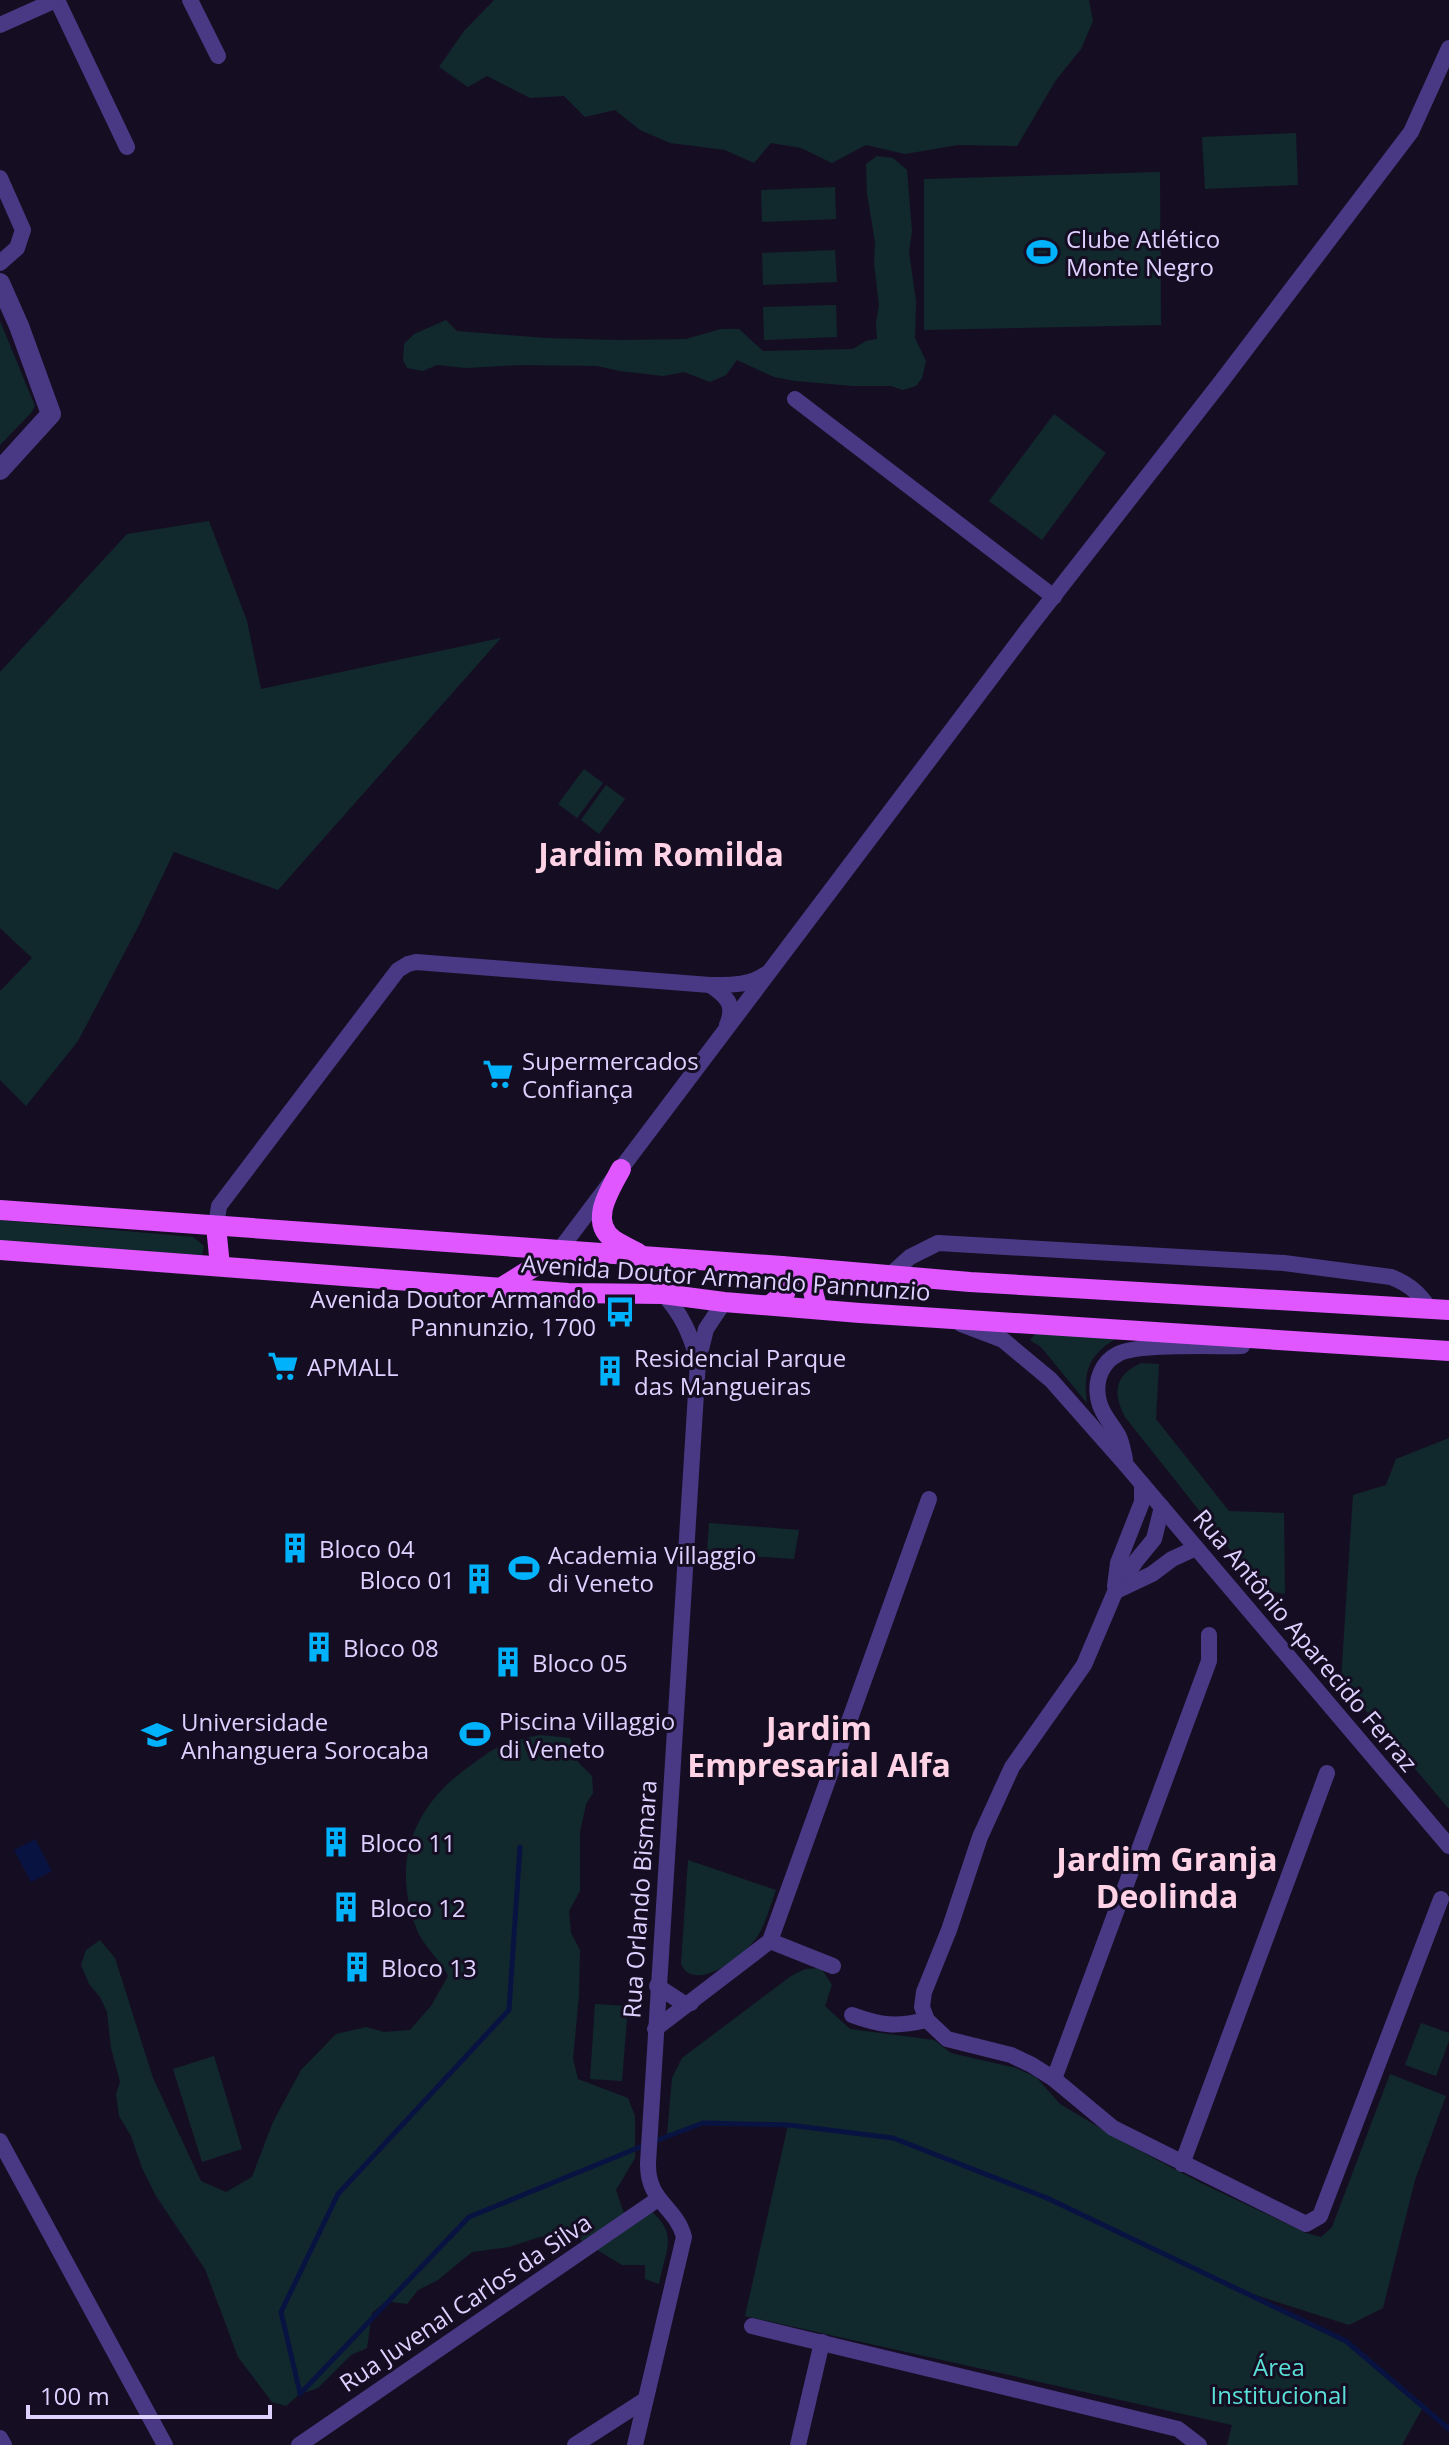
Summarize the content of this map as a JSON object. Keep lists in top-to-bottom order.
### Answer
{
  "streets": {
    "main road": ["Avenida Doutor Armando Pannunzio"],
    "street": ["Rua Antônio Aparecido Ferraz", "Rua Orlando Bismara", "Rua Juvenal Carlos da Silva"]
  },
  "crossings": [
    ["Avenida Doutor Armando Pannunzio", "Rua Antônio Aparecido Ferraz"],
    ["Avenida Doutor Armando Pannunzio", "Rua Orlando Bismara"],
    ["Rua Orlando Bismara", "Rua Juvenal Carlos da Silva"]
  ],
  "districts": ["Jardim Romilda", "Jardim Empresarial Alfa", "Jardim Granja Deolinda"],
  "parks": ["Área Institucional"],
  "places": {
    "sports": ["Clube Atlético Monte Negro", "Academia Villaggio di Veneto", "Piscina Villaggio di Veneto"],
    "supermarket": ["Supermercados Confiança", "APMALL"],
    "bus stop": ["Avenida Doutor Armando Pannunzio, 1700"],
    "building": [
      "Residencial Parque das Mangueiras",
      "Bloco 04",
      "Bloco 01",
      "Bloco 08",
      "Bloco 05",
      "Bloco 11",
      "Bloco 12",
      "Bloco 13"
    ],
    "school or university": ["Universidade Anhanguera Sorocaba"]
  },
  "scale_bar": "100 m"
}
